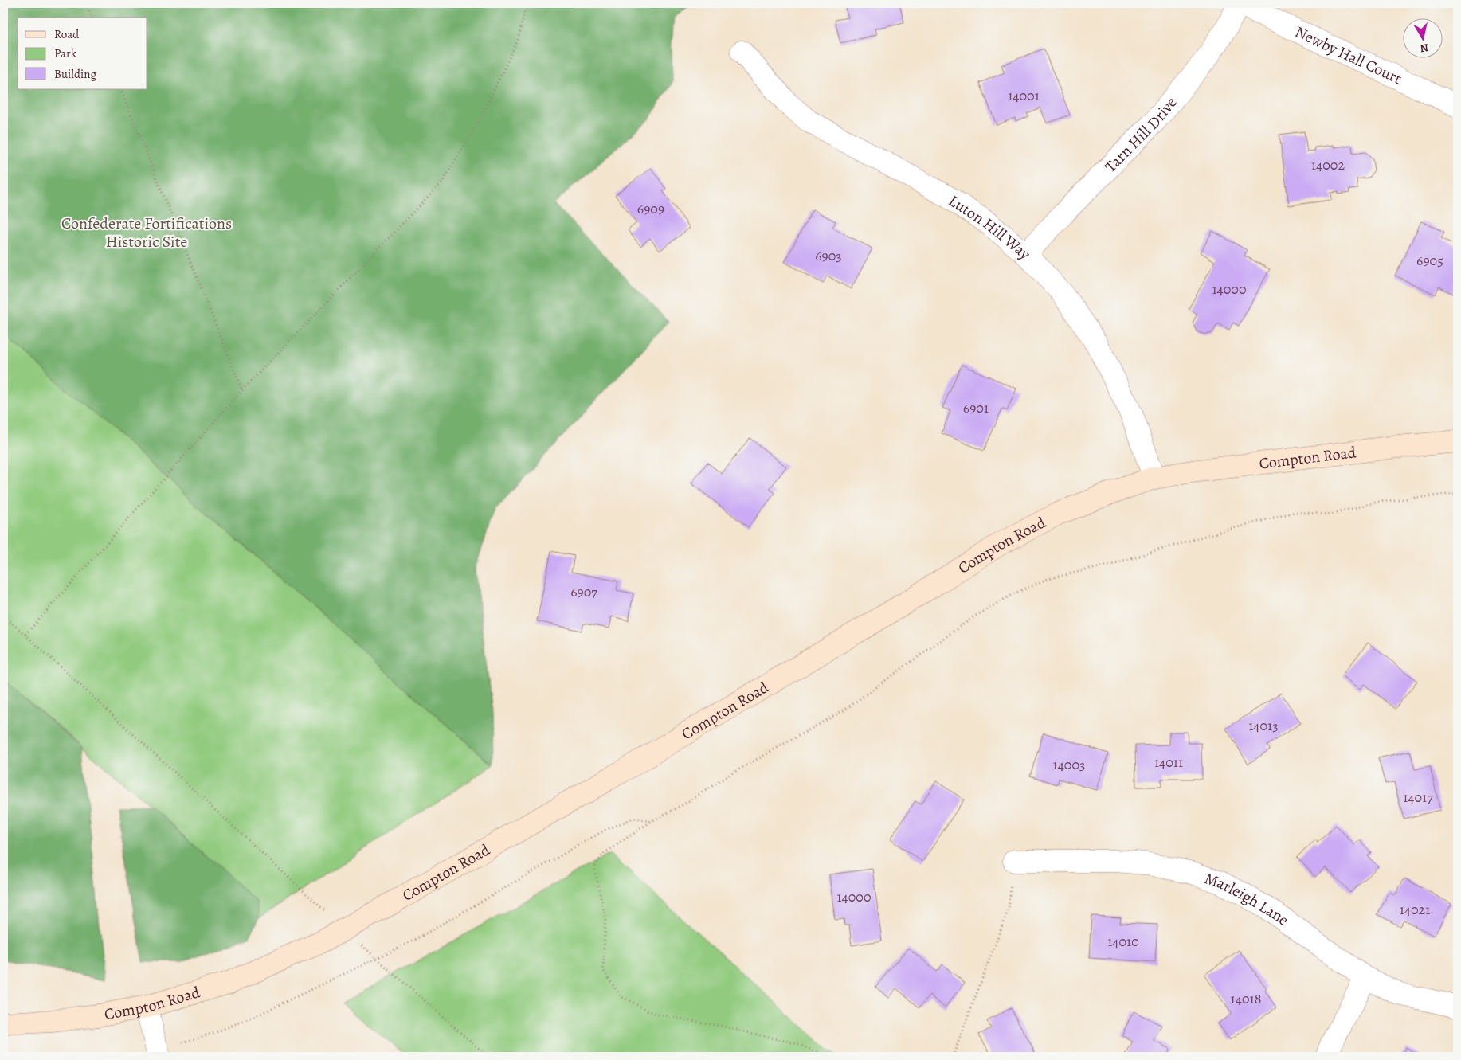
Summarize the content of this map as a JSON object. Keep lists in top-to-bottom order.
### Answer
{
  "streets": {
    "main road": ["Compton Road"],
    "street": [
      "Newby Hall Court",
      "Tarn Hill Drive",
      "Luton Hill Way",
      "Marleigh Lane"
    ]
  },
  "crossings": [
    ["Newby Hall Court", "Tarn Hill Drive"],
    ["Tarn Hill Drive", "Luton Hill Way"],
    ["Luton Hill Way", "Compton Road"]
  ],
  "parks": ["Confederate Fortifications Historic Site"],
  "house_numbers": [
    "14001",
    "14002",
    "6909",
    "6903",
    "6905",
    "14000",
    "6901",
    "6907",
    "14013",
    "14011",
    "14003",
    "14017",
    "14000",
    "14021",
    "14010",
    "14018"
  ],
  "legend": ["Road", "Park", "Building"],
  "north": "bottom"
}
